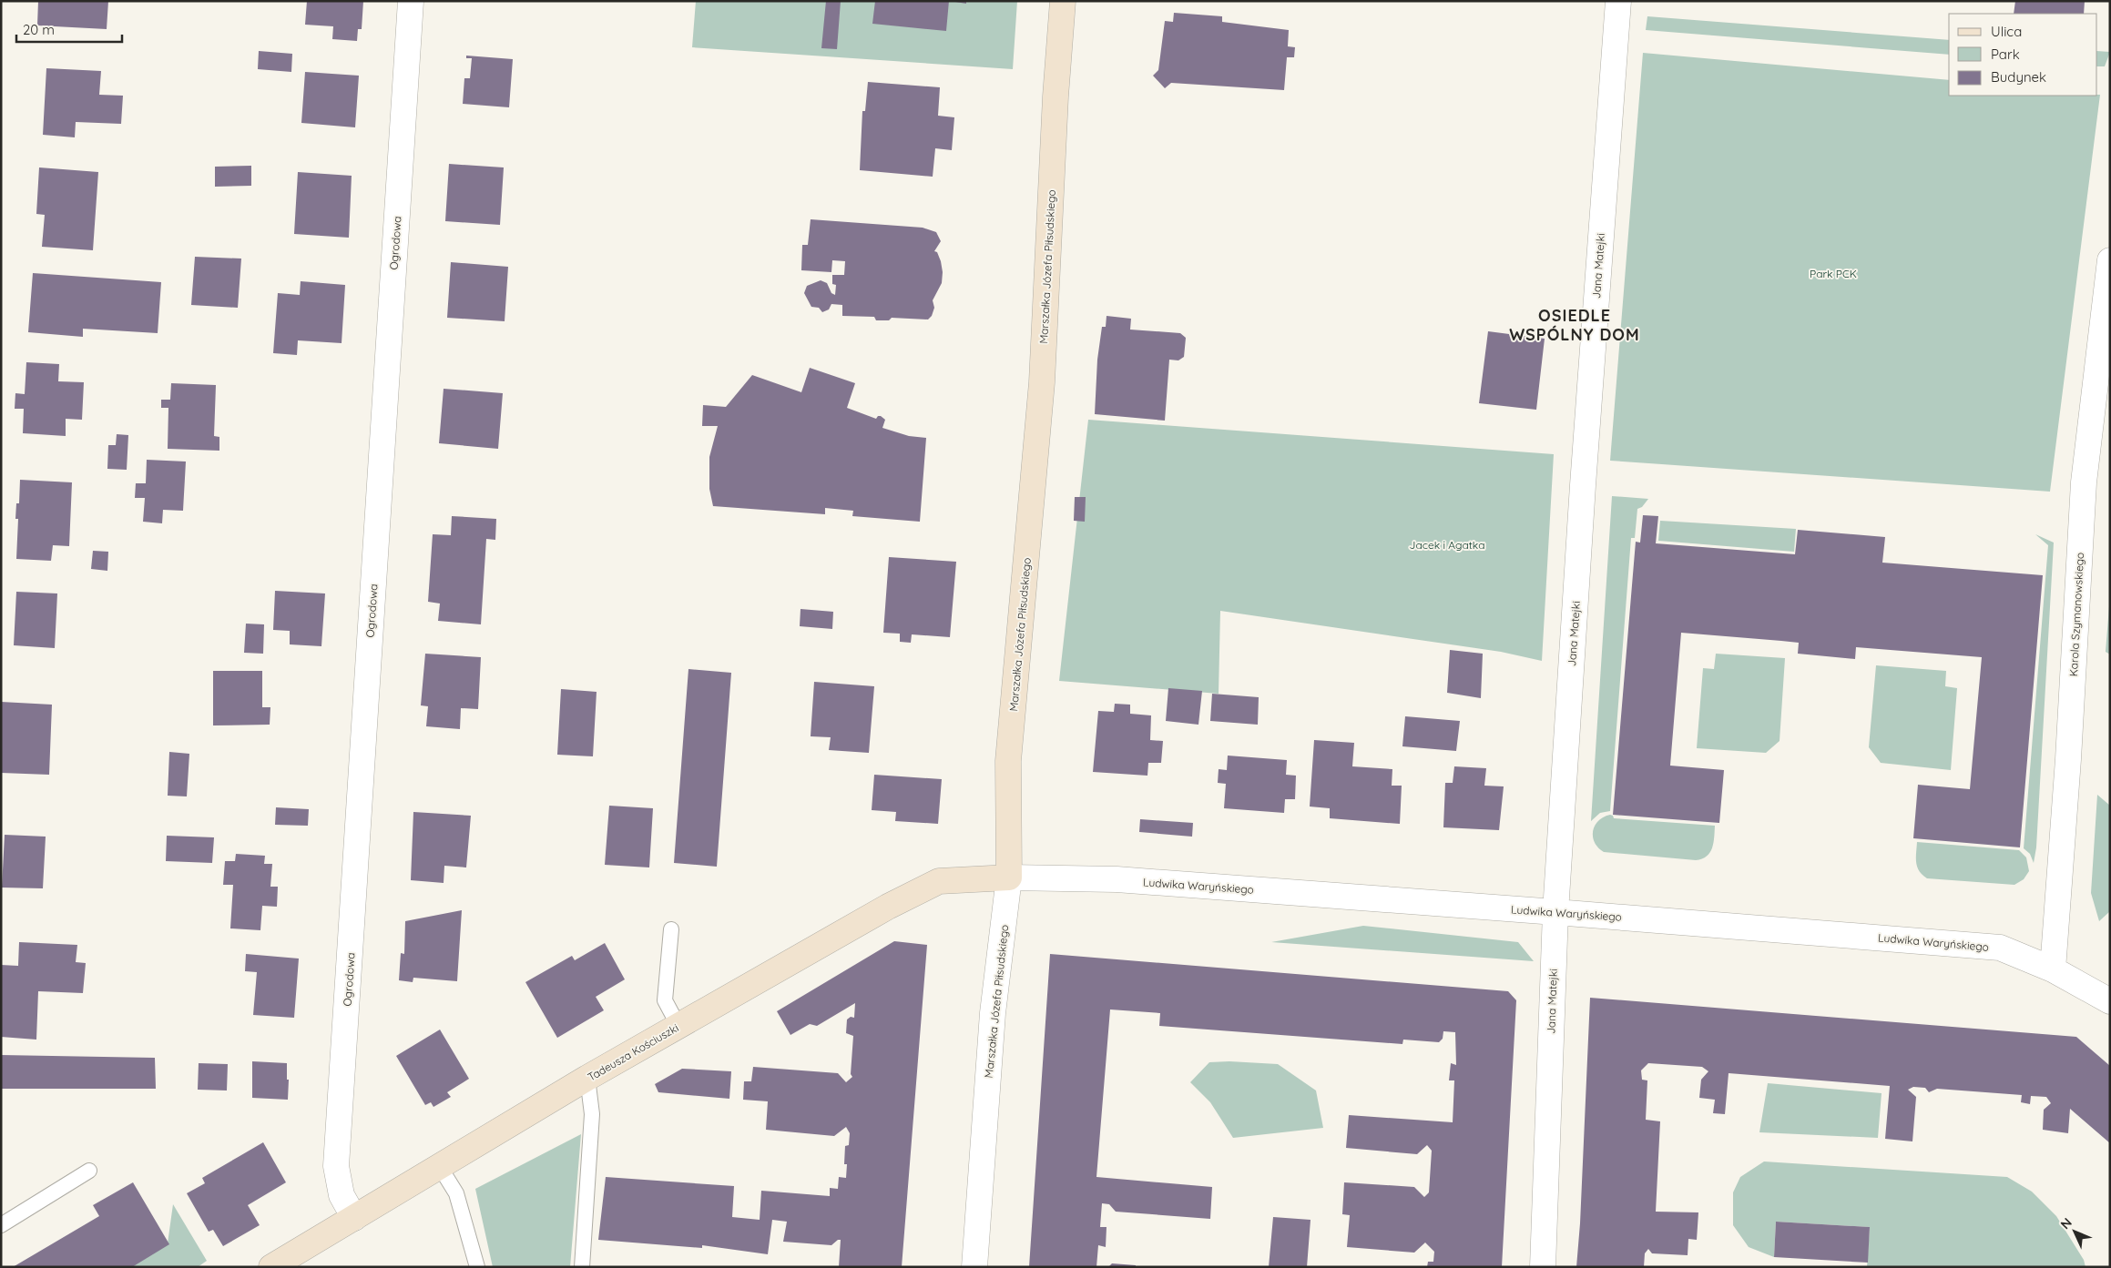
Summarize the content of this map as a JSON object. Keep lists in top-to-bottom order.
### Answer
{
  "streets": {
    "street": [
      "Ogrodowa",
      "Jana Matejki",
      "Marszałka Józefa Piłsudskiego",
      "Karola Szymanowskiego",
      "Ludwika Waryńskiego",
      "Tadeusza Kościuszki"
    ]
  },
  "crossings": [
    ["Ogrodowa", "Tadeusza Kościuszki"],
    ["Jana Matejki", "Ludwika Waryńskiego"],
    ["Marszałka Józefa Piłsudskiego", "Ludwika Waryńskiego"],
    ["Marszałka Józefa Piłsudskiego", "Tadeusza Kościuszki"],
    ["Karola Szymanowskiego", "Ludwika Waryńskiego"],
    ["Ludwika Waryńskiego", "Tadeusza Kościuszki"]
  ],
  "districts": ["OSIEDLE WSPÓLNY DOM"],
  "parks": ["Park PCK", "Jacek i Agatka"],
  "legend": ["Ulica", "Park", "Budynek"],
  "scale_bar": "20 m",
  "north": "top left"
}
